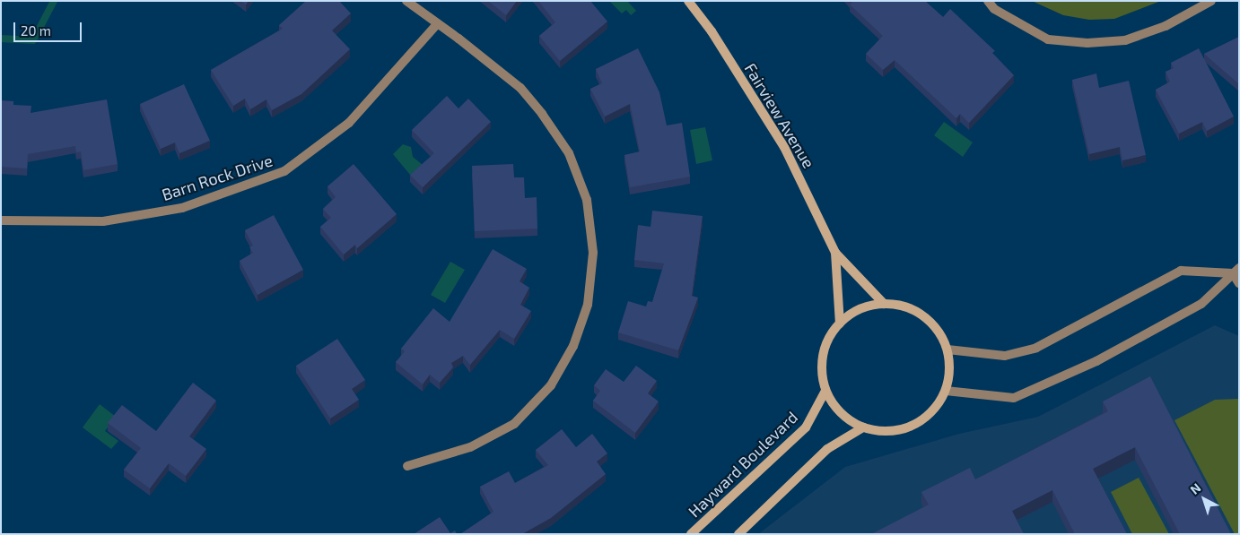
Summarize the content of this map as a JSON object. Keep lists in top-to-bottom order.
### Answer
{
  "streets": {
    "main road": ["Fairview Avenue", "Hayward Boulevard"],
    "street": ["Barn Rock Drive"]
  },
  "crossings": [
    ["Fairview Avenue", "Hayward Boulevard"]
  ],
  "scale_bar": "20 m",
  "north": "top left"
}
